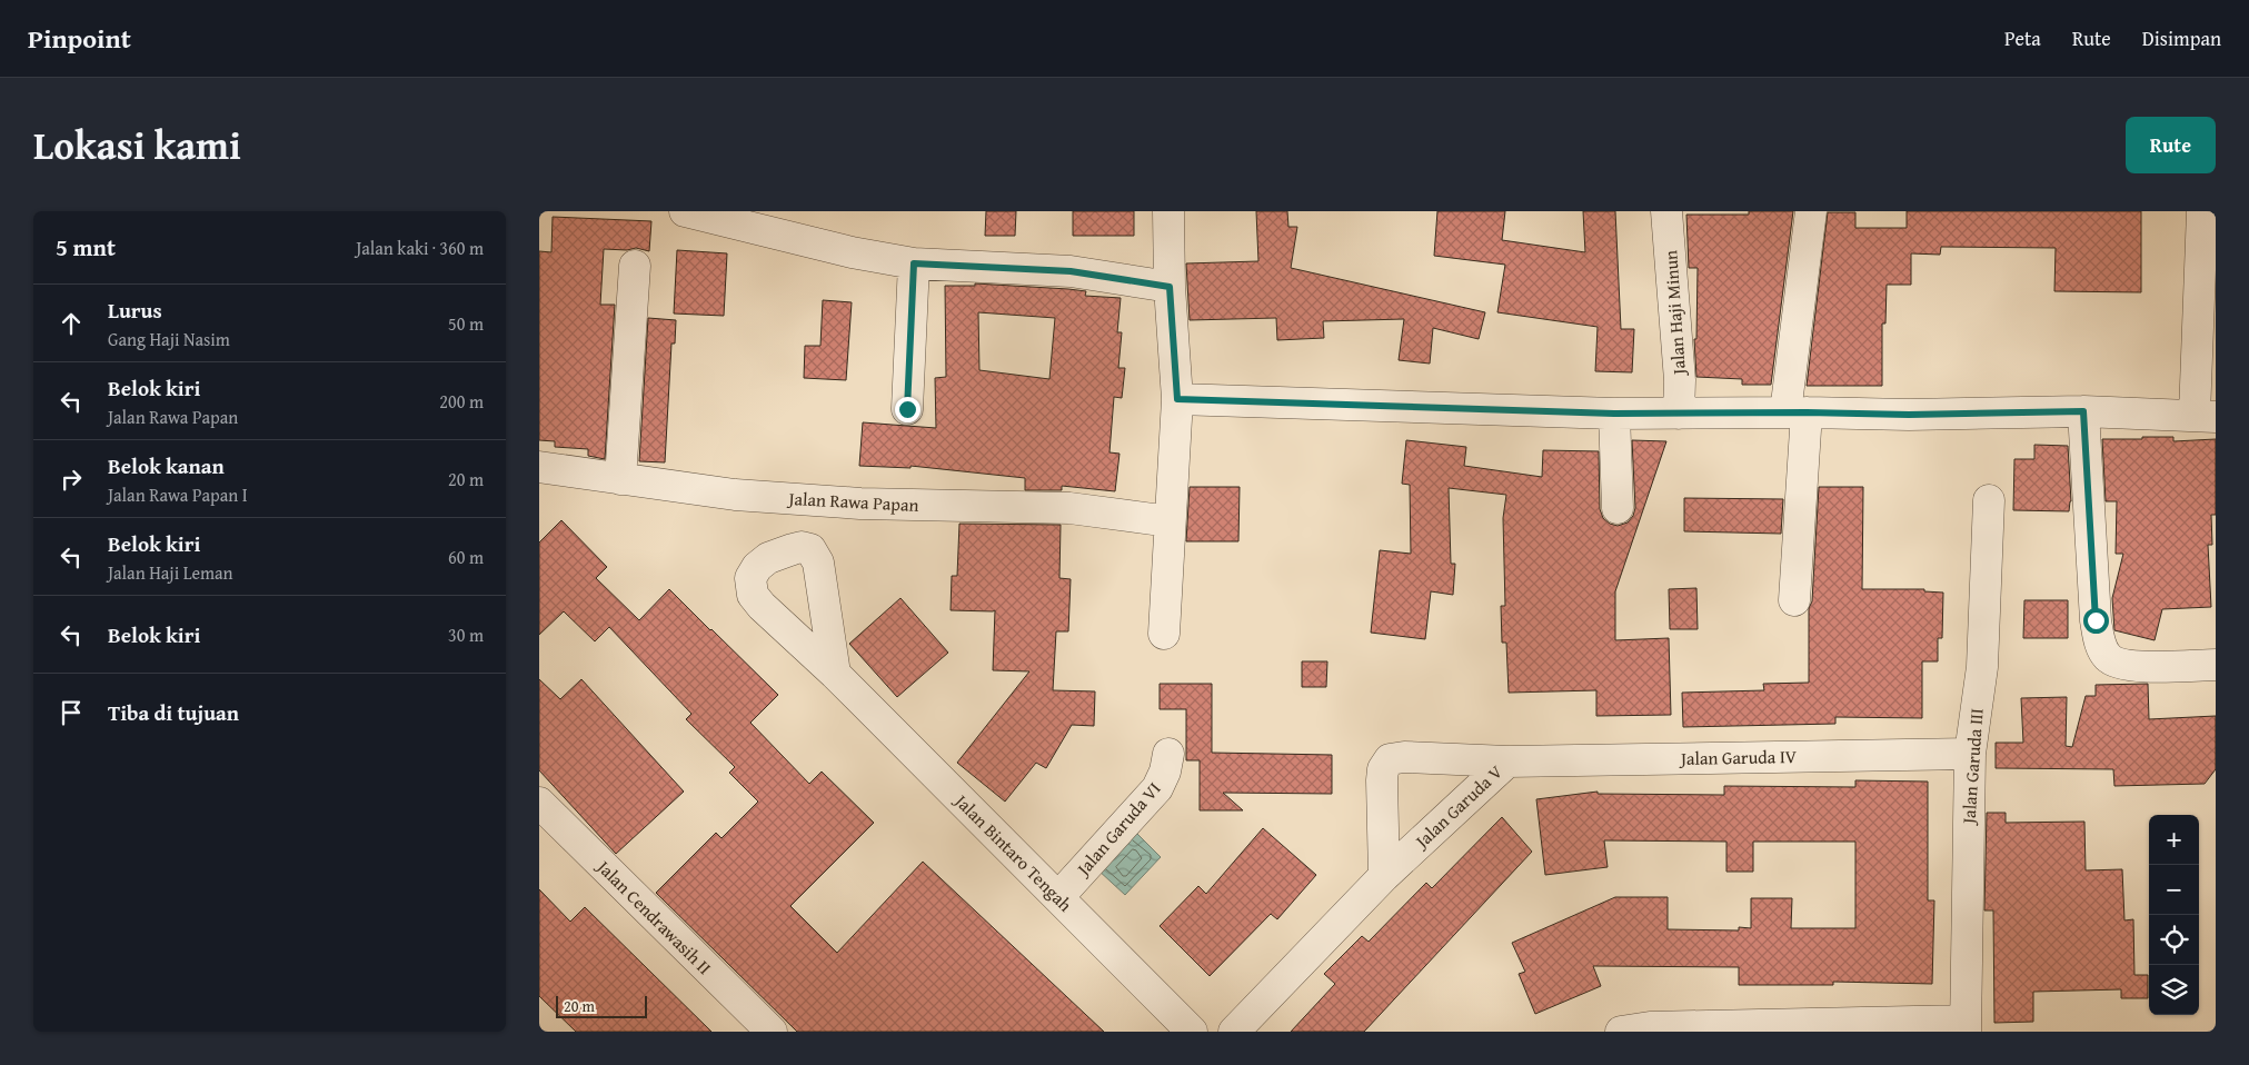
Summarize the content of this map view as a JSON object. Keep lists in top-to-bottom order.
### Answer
{
  "streets": {
    "street": [
      "Jalan Haji Minun",
      "Jalan Rawa Papan",
      "Jalan Garuda IV",
      "Jalan Garuda III",
      "Jalan Garuda V",
      "Jalan Garuda VI",
      "Jalan Bintaro Tengah",
      "Jalan Cendrawasih II"
    ]
  },
  "crossings": [
    ["Jalan Garuda IV", "Jalan Garuda III"],
    ["Jalan Garuda IV", "Jalan Garuda V"],
    ["Jalan Garuda VI", "Jalan Bintaro Tengah"]
  ],
  "scale_bar": "20 m",
  "page": {
    "header": "Pinpoint",
    "nav": ["Peta", "Rute", "Disimpan"],
    "title": "Lokasi kami",
    "buttons": "Rute",
    "heading": ["5 mnt", "Jalan kaki · 360 m"],
    "list": [
      ["Lurus", "Gang Haji Nasim", "50 m"],
      ["Belok kiri", "Jalan Rawa Papan", "200 m"],
      ["Belok kanan", "Jalan Rawa Papan I", "20 m"],
      ["Belok kiri", "Jalan Haji Leman", "60 m"],
      ["Belok kiri", "30 m"],
      "Tiba di tujuan"
    ],
    "map_buttons": ["+", "−"],
    "scale": "20 m"
  }
}
